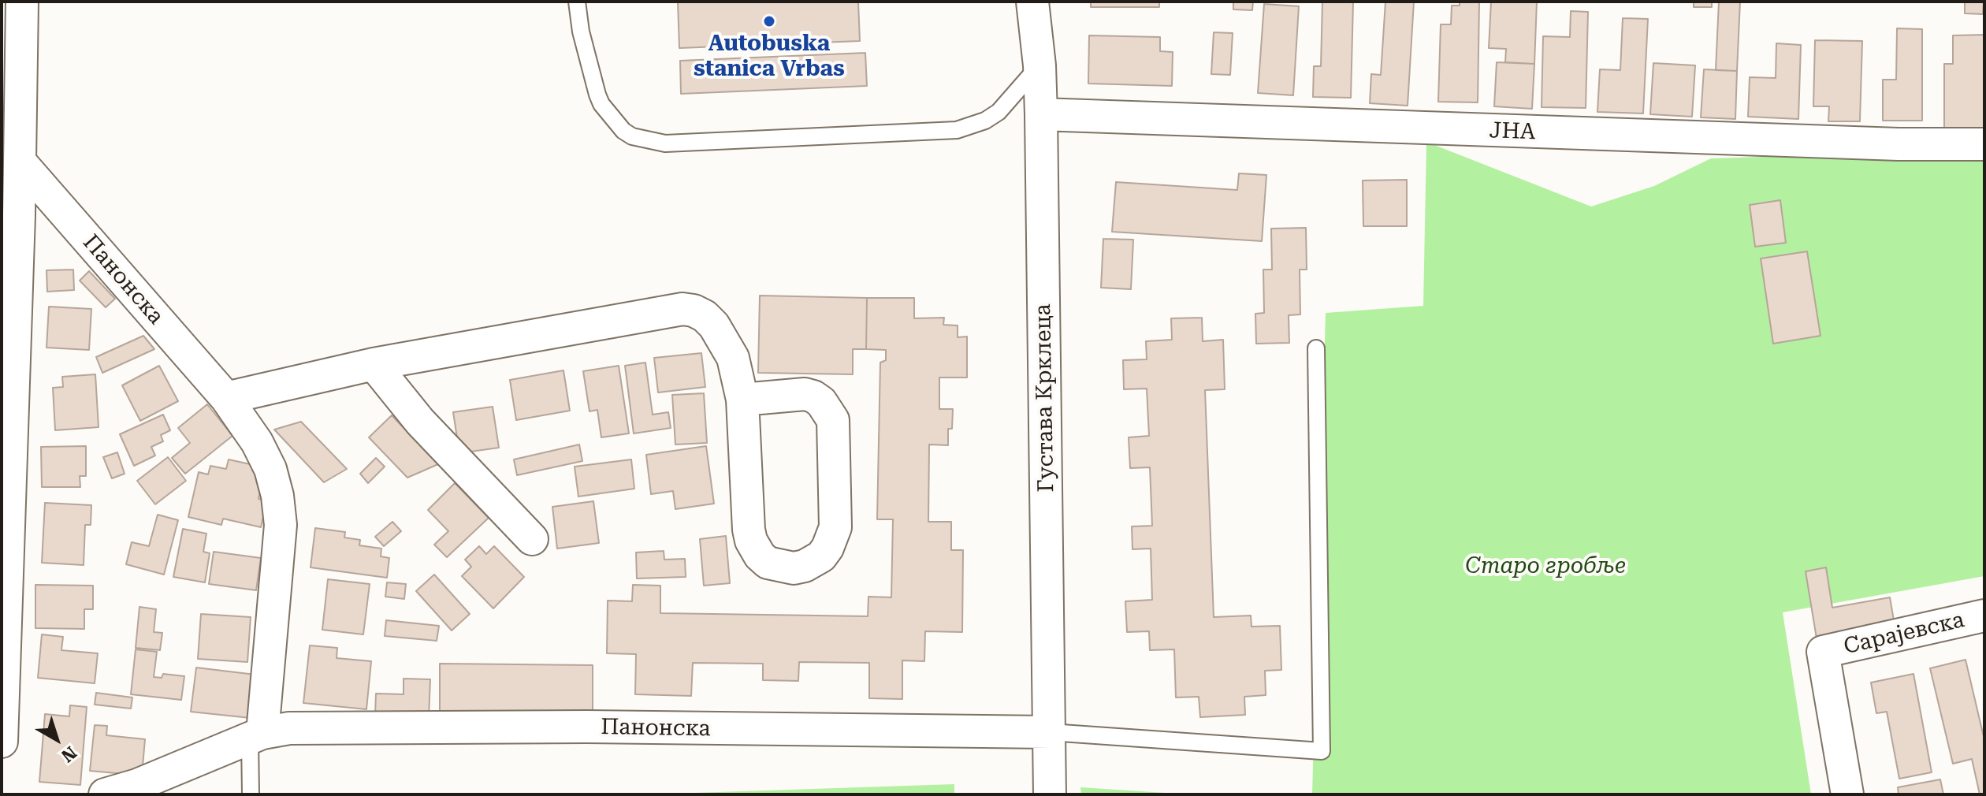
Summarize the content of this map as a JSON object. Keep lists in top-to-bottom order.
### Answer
{
  "streets": {
    "street": [
      "ЈНА",
      "Панонска",
      "Густава Крклеца",
      "Сарајевска"
    ]
  },
  "crossings": [
    ["ЈНА", "Густава Крклеца"],
    ["Панонска", "Густава Крклеца"]
  ],
  "parks": ["Старо гробље"],
  "places": ["Autobuska stanica Vrbas"],
  "north": "bottom right"
}
